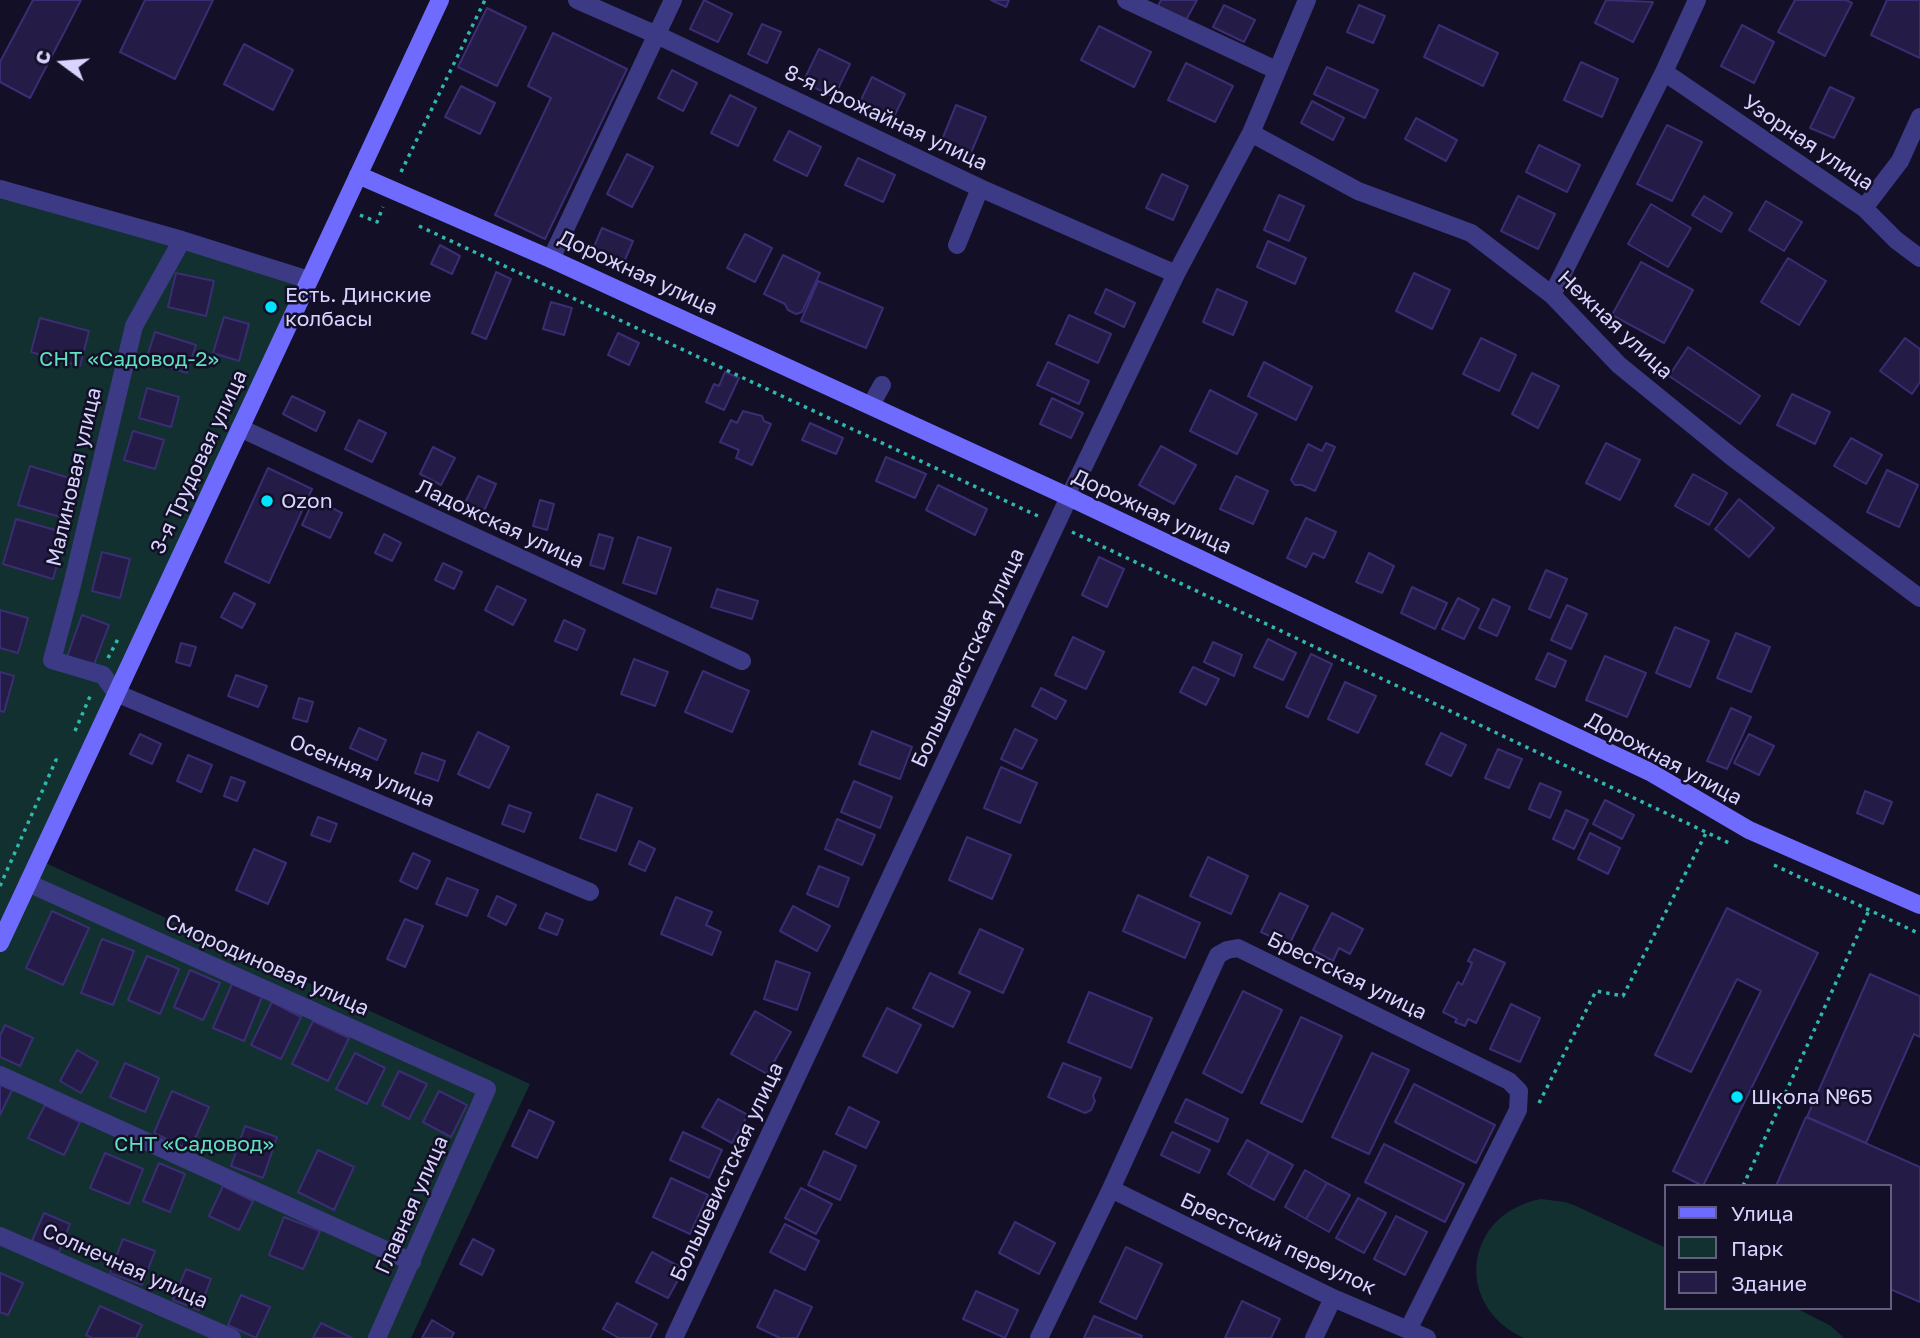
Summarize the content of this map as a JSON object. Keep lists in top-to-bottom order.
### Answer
{
  "streets": {
    "street": [
      "8-я Урожайная улица",
      "Узорная улица",
      "Дорожная улица",
      "Нежная улица",
      "3-я Трудовая улица",
      "Малиновая улица",
      "Ладожская улица",
      "Большевистская улица",
      "Осенняя улица",
      "Смородиновая улица",
      "Брестская улица",
      "Главная улица",
      "Брестский переулок",
      "Солнечная улица"
    ]
  },
  "crossings": [
    ["8-я Урожайная улица", "Большевистская улица"],
    ["Дорожная улица", "3-я Трудовая улица"],
    ["Дорожная улица", "Большевистская улица"],
    ["Нежная улица", "Большевистская улица"],
    ["3-я Трудовая улица", "Малиновая улица"],
    ["3-я Трудовая улица", "Ладожская улица"],
    ["3-я Трудовая улица", "Осенняя улица"],
    ["3-я Трудовая улица", "Смородиновая улица"],
    ["Малиновая улица", "Осенняя улица"],
    ["Смородиновая улица", "Главная улица"],
    ["Брестская улица", "Брестский переулок"]
  ],
  "parks": ["СНТ «Садовод-2»", "СНТ «Садовод»"],
  "places": ["Есть. Динские колбасы", "Ozon", "Школа №65"],
  "legend": ["Улица", "Парк", "Здание"],
  "north": "left"
}
